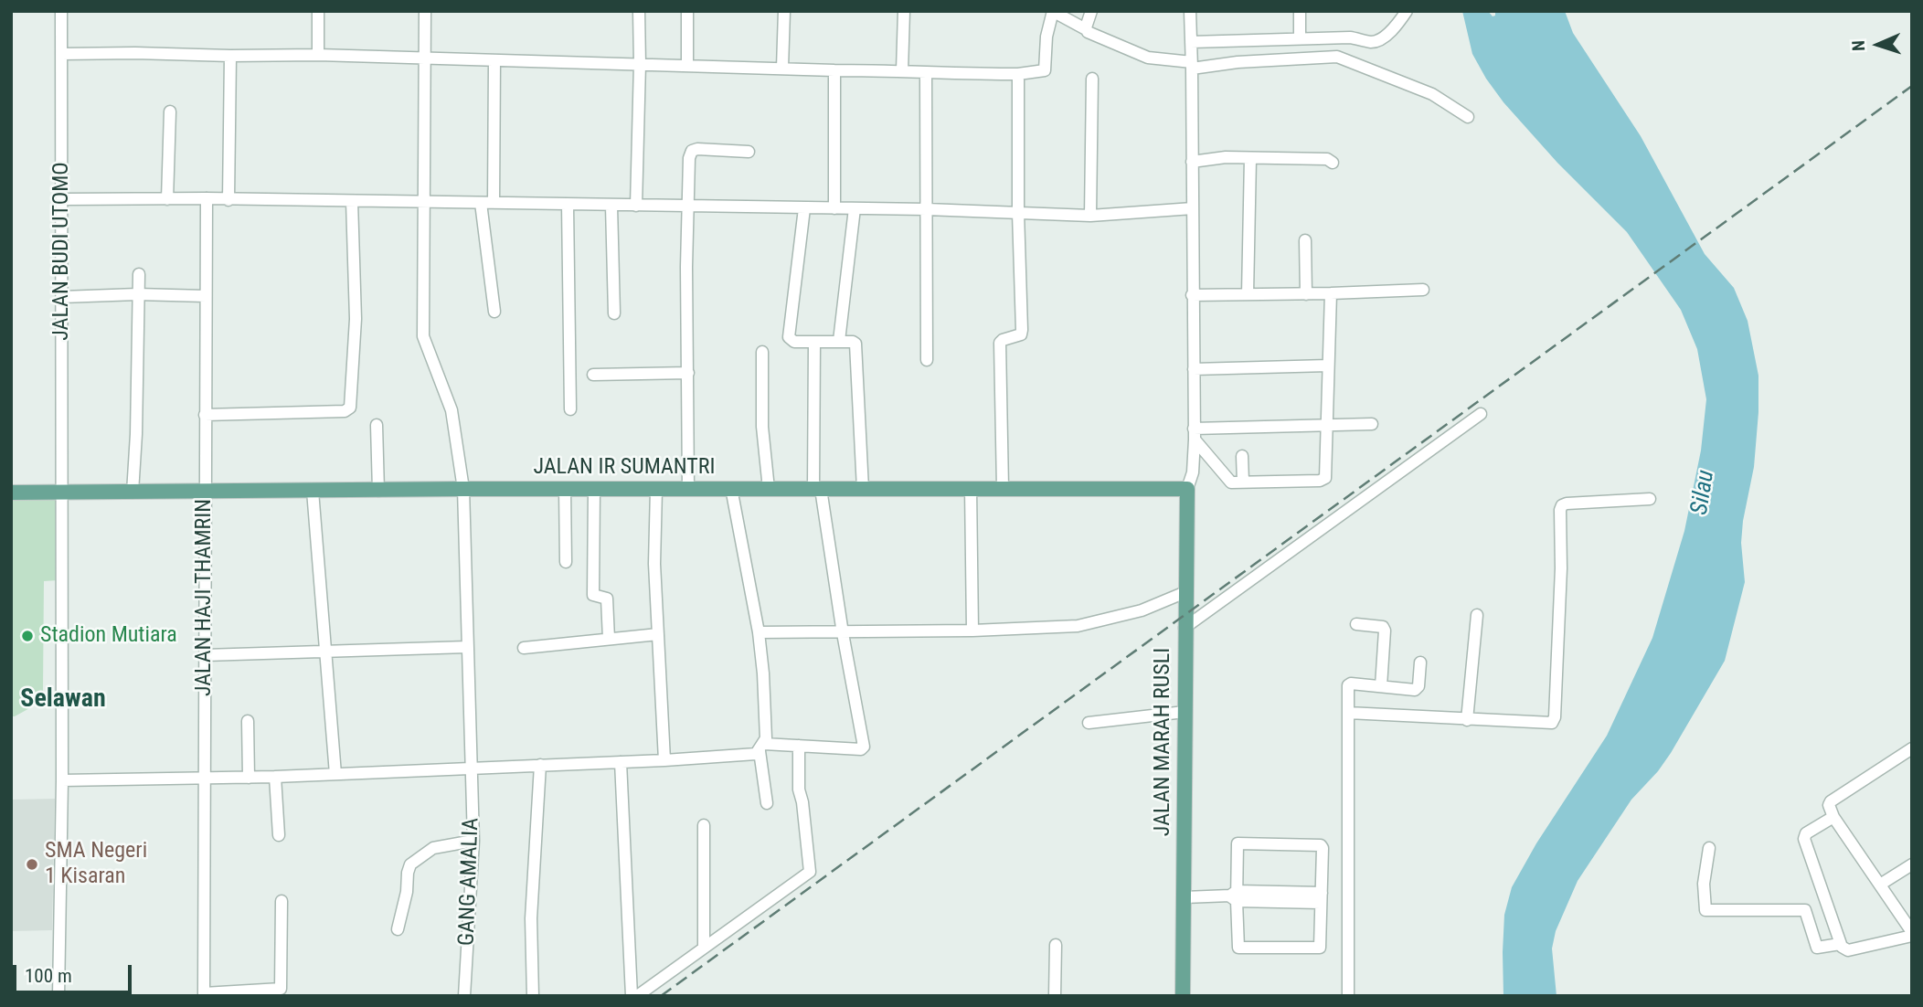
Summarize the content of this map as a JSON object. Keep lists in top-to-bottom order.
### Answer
{
  "streets": {
    "main road": ["JALAN IR SUMANTRI", "JALAN MARAH RUSLI"],
    "street": ["JALAN BUDI UTOMO", "JALAN HAJI THAMRIN", "GANG AMALIA"]
  },
  "crossings": [
    ["JALAN BUDI UTOMO", "JALAN IR SUMANTRI"],
    ["JALAN IR SUMANTRI", "JALAN HAJI THAMRIN"],
    ["JALAN IR SUMANTRI", "JALAN MARAH RUSLI"],
    ["JALAN IR SUMANTRI", "GANG AMALIA"]
  ],
  "districts": ["Selawan"],
  "water": ["Silau"],
  "places": ["Stadion Mutiara", "SMA Negeri 1 Kisaran"],
  "scale_bar": "100 m",
  "north": "left"
}
